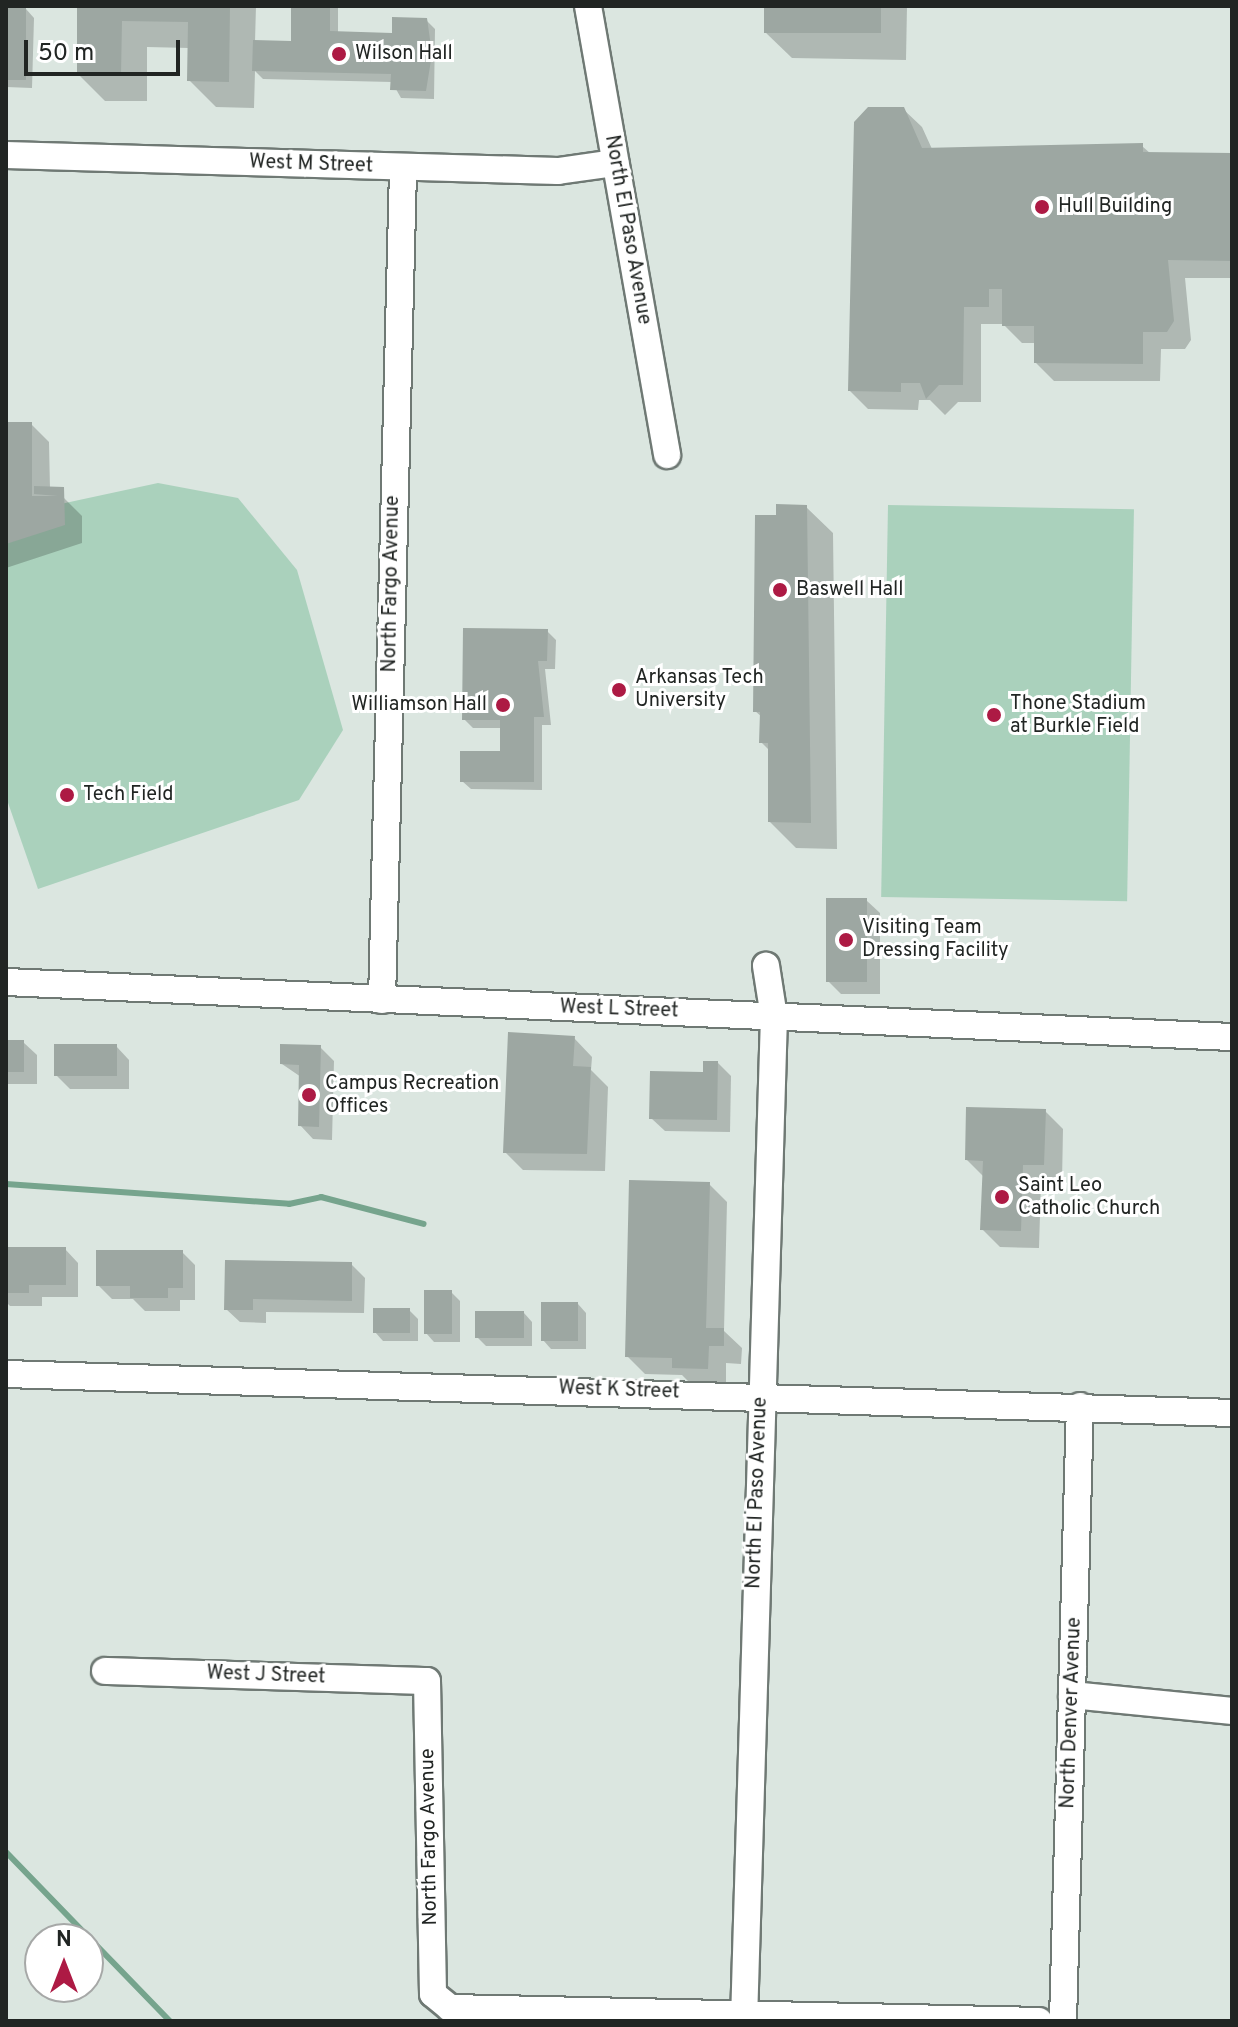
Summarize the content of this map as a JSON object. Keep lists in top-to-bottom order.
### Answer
{
  "streets": {
    "street": [
      "West M Street",
      "North El Paso Avenue",
      "North Fargo Avenue",
      "West L Street",
      "West K Street",
      "West J Street",
      "North Denver Avenue"
    ]
  },
  "crossings": [
    ["West M Street", "North El Paso Avenue"],
    ["West M Street", "North Fargo Avenue"],
    ["North El Paso Avenue", "North Fargo Avenue"],
    ["North El Paso Avenue", "West L Street"],
    ["North El Paso Avenue", "West K Street"],
    ["North Fargo Avenue", "West L Street"],
    ["North Fargo Avenue", "West J Street"],
    ["West K Street", "North Denver Avenue"]
  ],
  "places": [
    "Wilson Hall",
    "Hull Building",
    "Baswell Hall",
    "Arkansas Tech University",
    "Williamson Hall",
    "Thone Stadium at Burkle Field",
    "Tech Field",
    "Visiting Team Dressing Facility",
    "Campus Recreation Offices",
    "Saint Leo Catholic Church"
  ],
  "scale_bar": "50 m",
  "north": "top"
}
